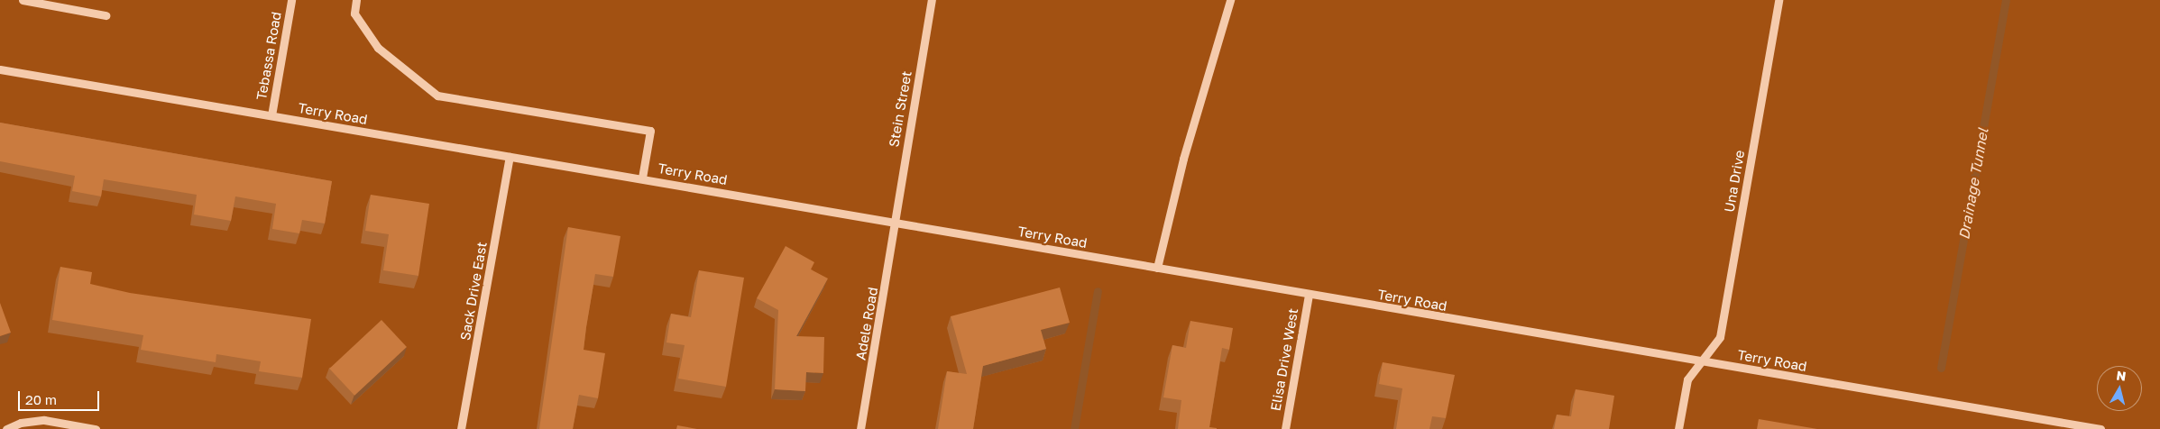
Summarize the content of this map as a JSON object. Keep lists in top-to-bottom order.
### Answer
{
  "streets": {
    "street": [
      "Tebassa Road",
      "Stein Street",
      "Terry Road",
      "Una Drive",
      "Sack Drive East",
      "Adele Road",
      "Elisa Drive West"
    ]
  },
  "crossings": [
    ["Tebassa Road", "Terry Road"],
    ["Stein Street", "Terry Road"],
    ["Stein Street", "Adele Road"],
    ["Terry Road", "Una Drive"],
    ["Terry Road", "Sack Drive East"],
    ["Terry Road", "Adele Road"],
    ["Terry Road", "Elisa Drive West"]
  ],
  "water": ["Drainage Tunnel"],
  "scale_bar": "20 m",
  "north": "top"
}
